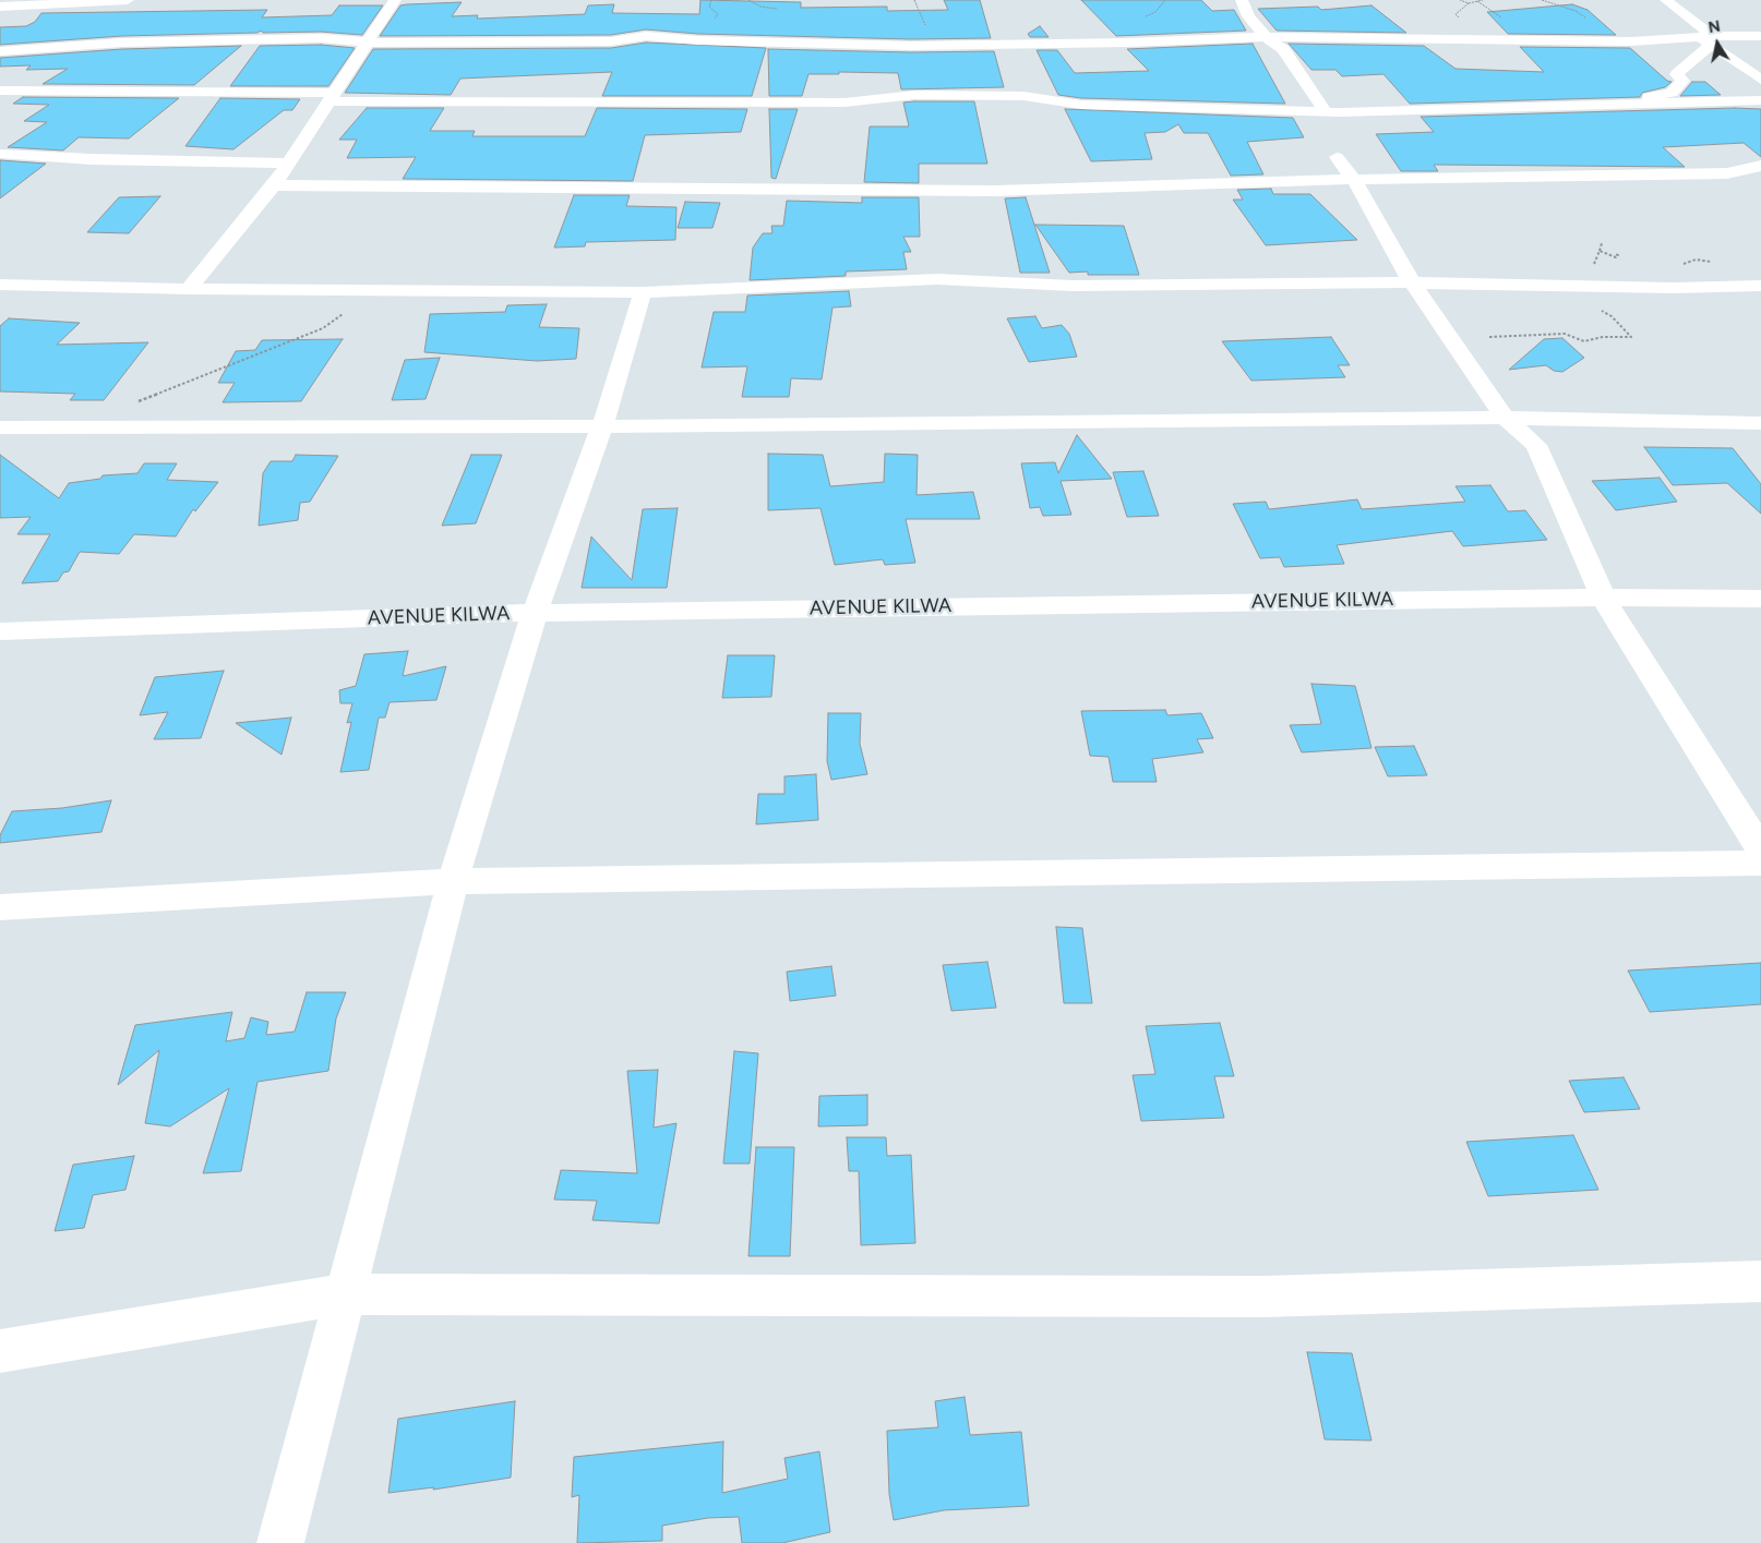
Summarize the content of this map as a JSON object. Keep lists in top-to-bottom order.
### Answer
{
  "streets": {
    "street": ["AVENUE KILWA"]
  },
  "north": "top"
}
